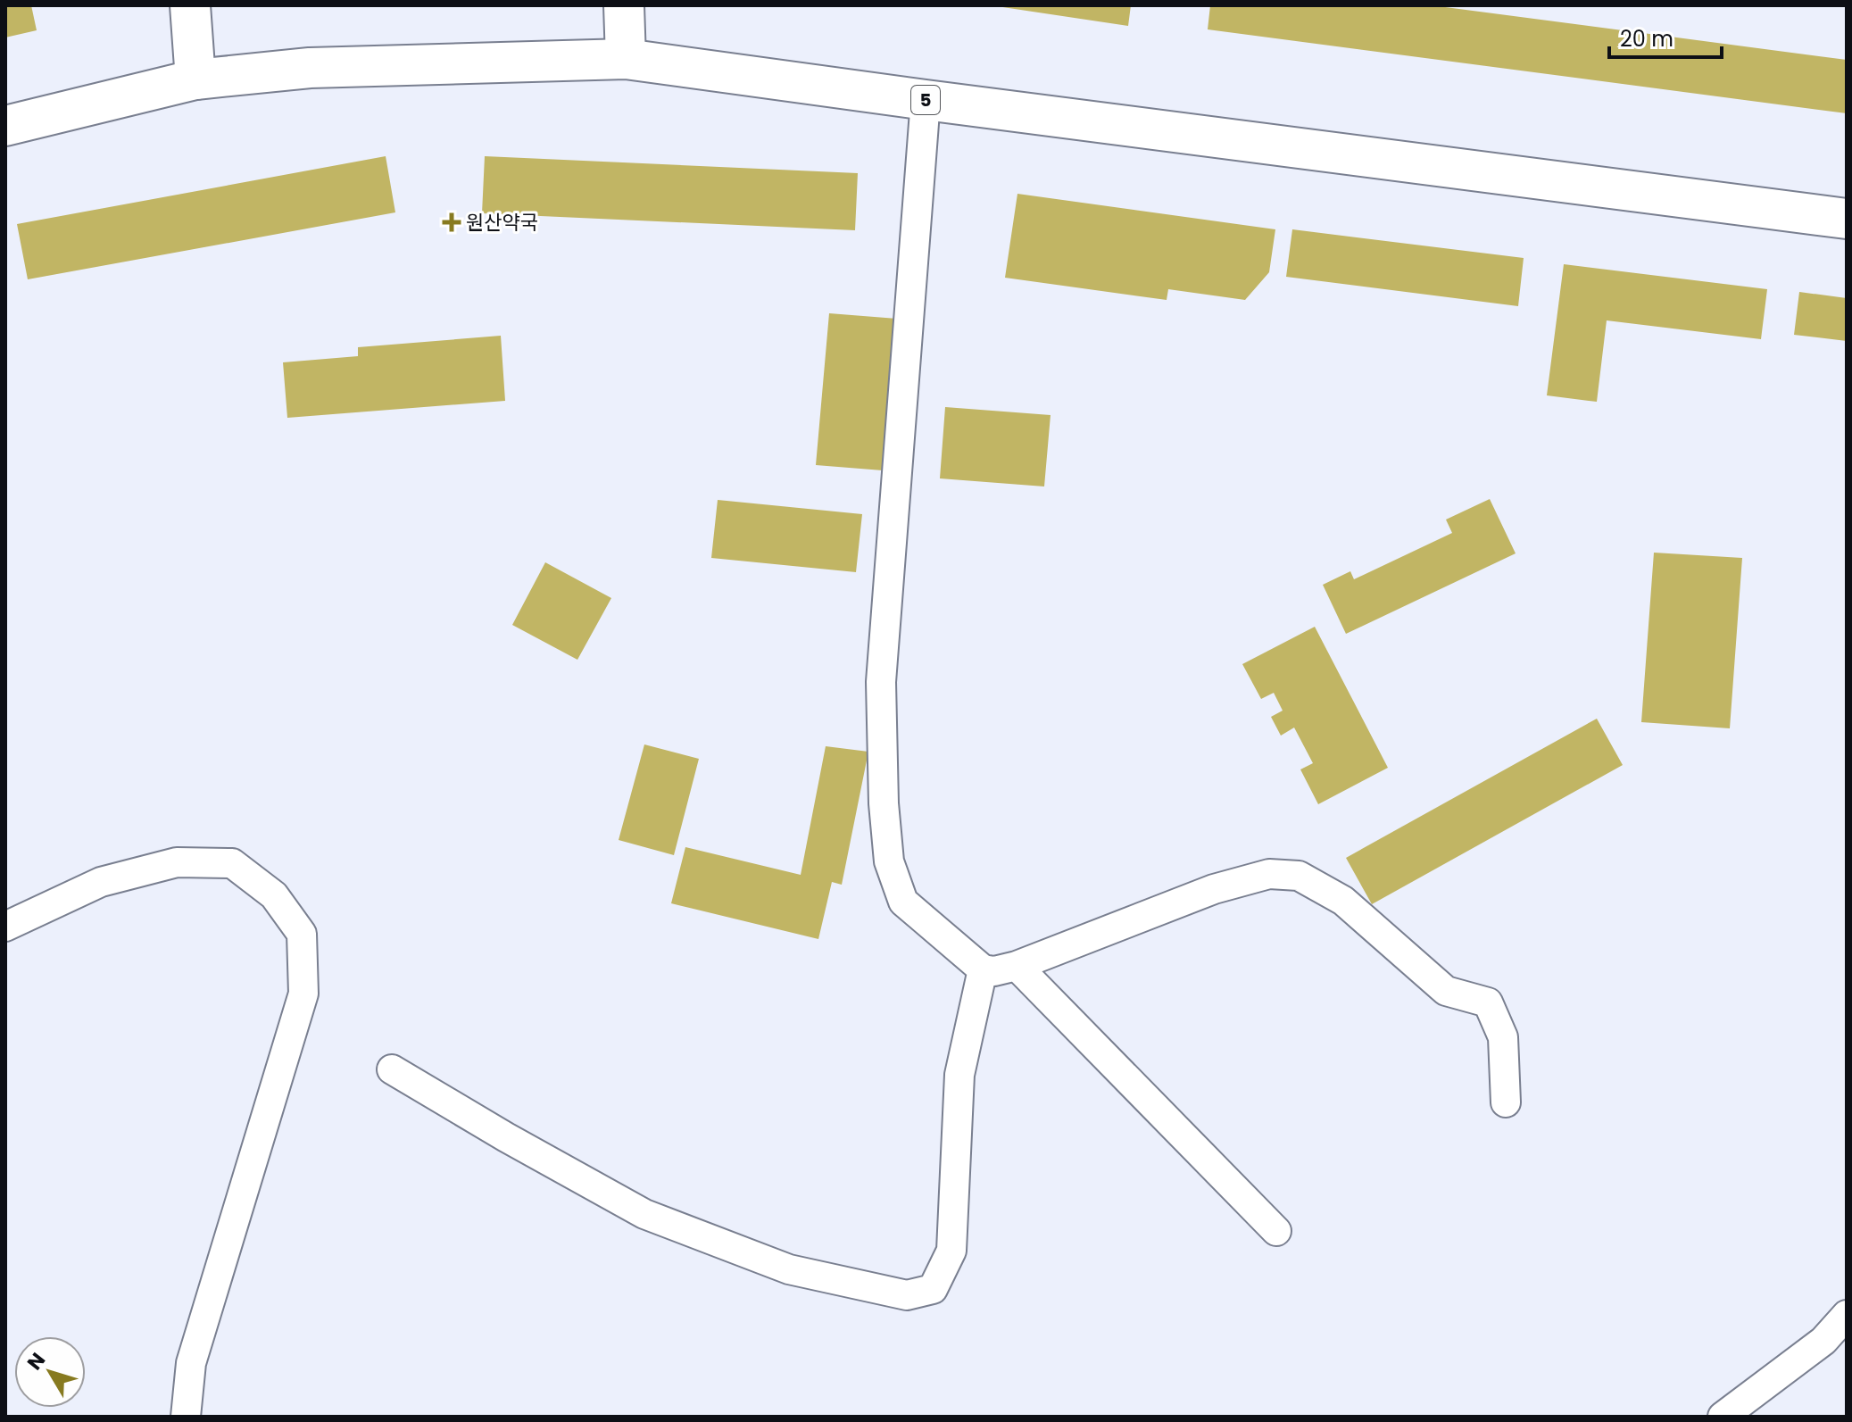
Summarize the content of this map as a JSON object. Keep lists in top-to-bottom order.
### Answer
{
  "streets": {
    "main road": ["5"]
  },
  "places": {
    "health": ["원산약국"]
  },
  "scale_bar": "20 m",
  "north": "top left"
}
